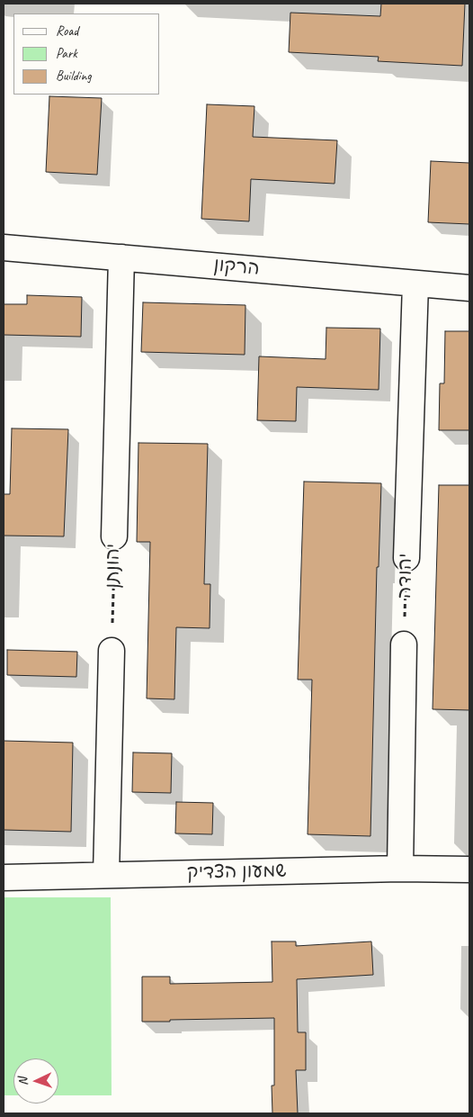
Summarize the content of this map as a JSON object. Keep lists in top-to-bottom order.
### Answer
{
  "streets": {
    "street": [
      "הרקון",
      "יהונתן",
      "יהודה",
      "שמעון הצדיק"
    ]
  },
  "crossings": [
    ["הרקון", "יהונתן"],
    ["הרקון", "יהודה"]
  ],
  "legend": ["Road", "Park", "Building"],
  "north": "left"
}
